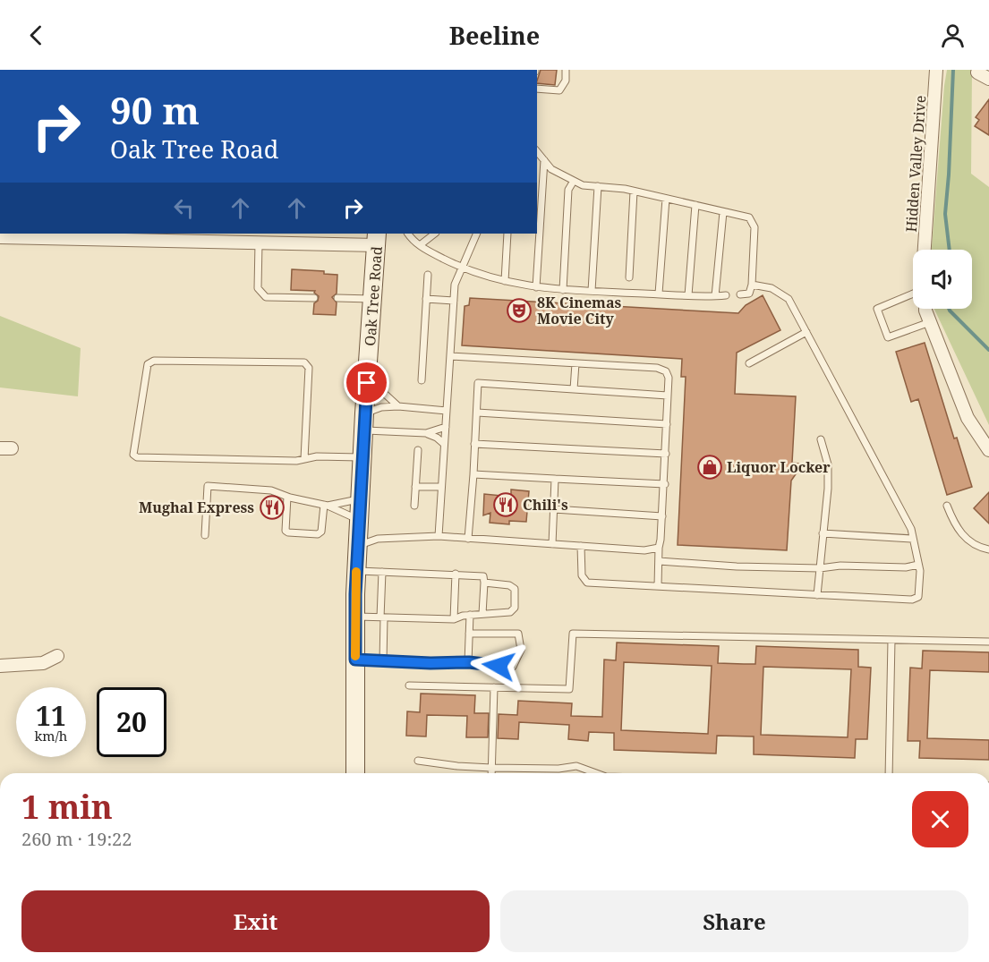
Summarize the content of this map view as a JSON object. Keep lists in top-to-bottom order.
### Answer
{
  "streets": {
    "main road": ["Oak Tree Road"],
    "street": ["Hidden Valley Drive"]
  },
  "places": {
    "theatre": ["8K Cinemas Movie City"],
    "shop": ["Liquor Locker"],
    "restaurant": ["Chili's", "Mughal Express"]
  },
  "page": {
    "header": "Beeline",
    "turn": ["90 m", "Oak Tree Road"],
    "speed": "11 km/h",
    "limit": "20",
    "heading": ["1 min", "260 m · 19:22"],
    "buttons": ["Exit", "Share"]
  }
}
